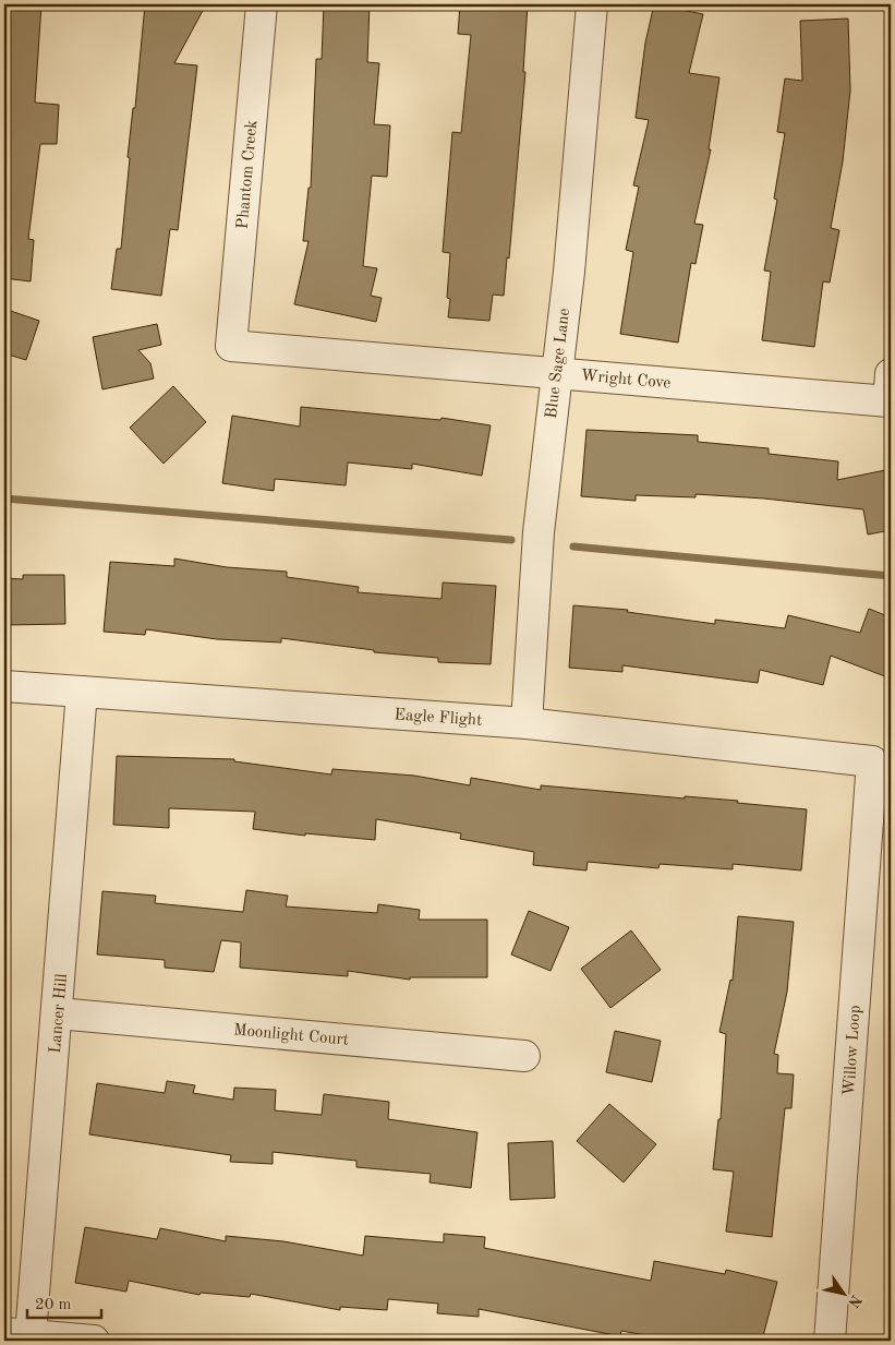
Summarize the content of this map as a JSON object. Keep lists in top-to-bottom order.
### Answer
{
  "streets": {
    "street": [
      "Phantom Creek",
      "Blue Sage Lane",
      "Wright Cove",
      "Eagle Flight",
      "Lancer Hill",
      "Moonlight Court",
      "Willow Loop"
    ]
  },
  "crossings": [
    ["Phantom Creek", "Wright Cove"],
    ["Blue Sage Lane", "Wright Cove"],
    ["Blue Sage Lane", "Eagle Flight"],
    ["Eagle Flight", "Lancer Hill"],
    ["Eagle Flight", "Willow Loop"],
    ["Lancer Hill", "Moonlight Court"]
  ],
  "scale_bar": "20 m",
  "north": "bottom right"
}
